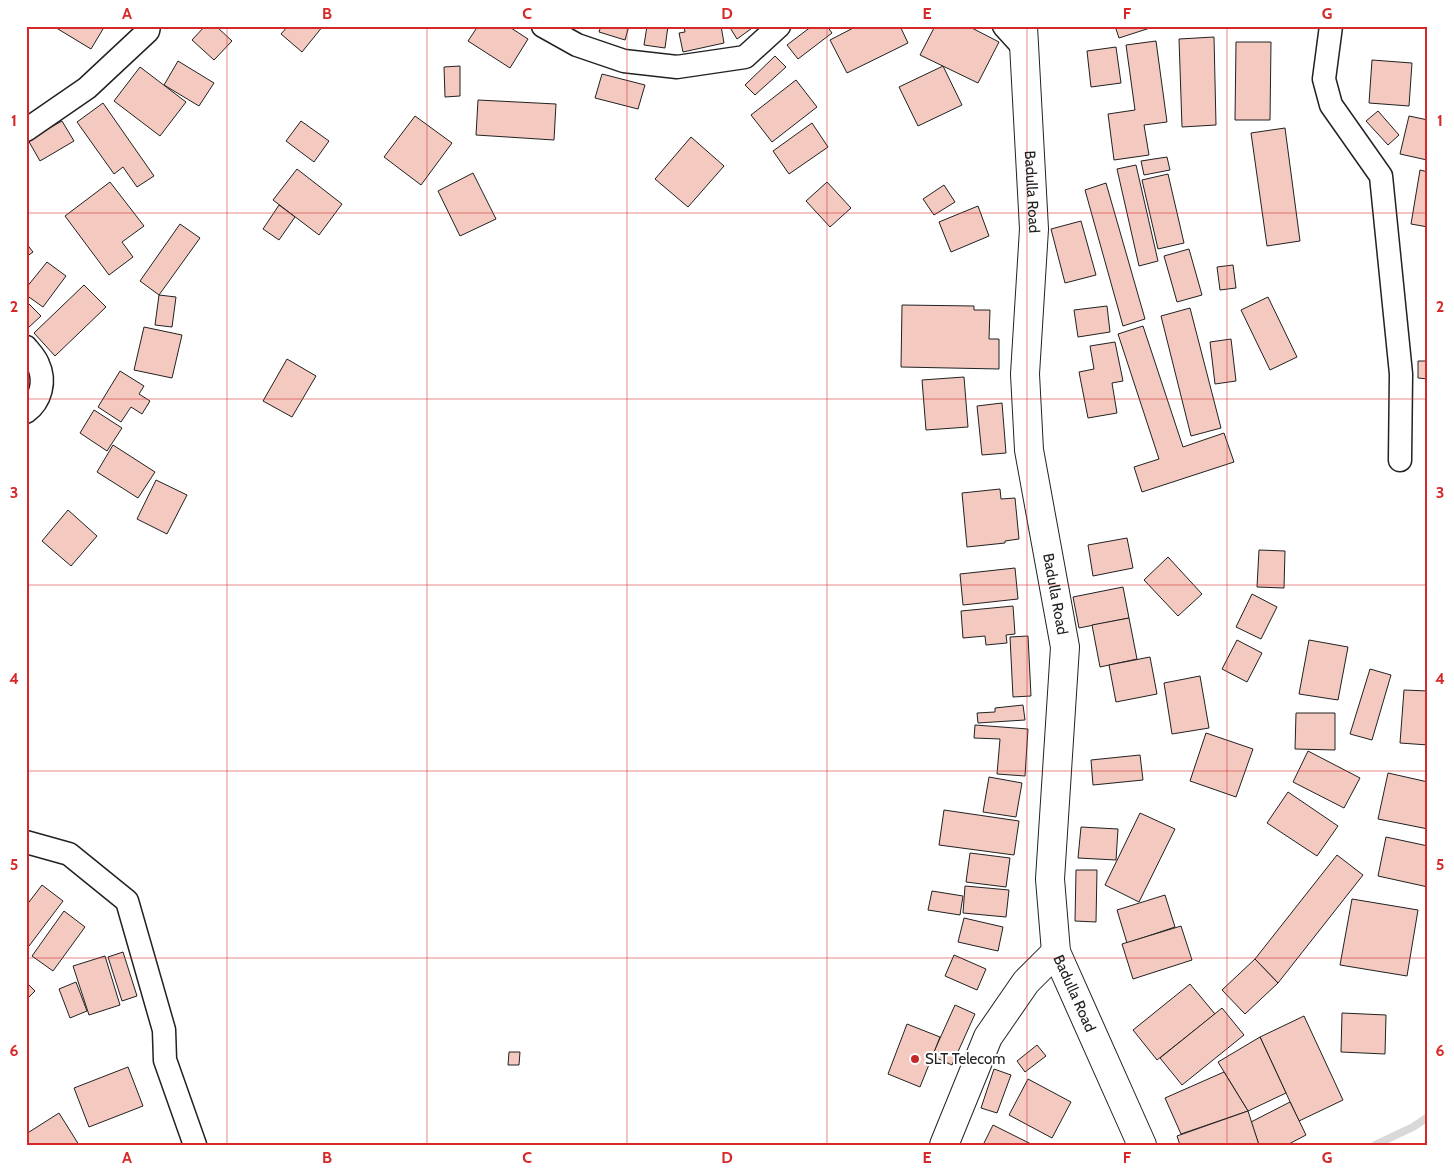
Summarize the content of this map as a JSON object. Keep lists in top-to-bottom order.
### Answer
{
  "streets": {
    "main road": ["Badulla Road"]
  },
  "places": ["SLT Telecom"],
  "grid": {
    "columns": [
      "A",
      "B",
      "C",
      "D",
      "E",
      "F",
      "G"
    ],
    "rows": [
      "1",
      "2",
      "3",
      "4",
      "5",
      "6"
    ]
  }
}
